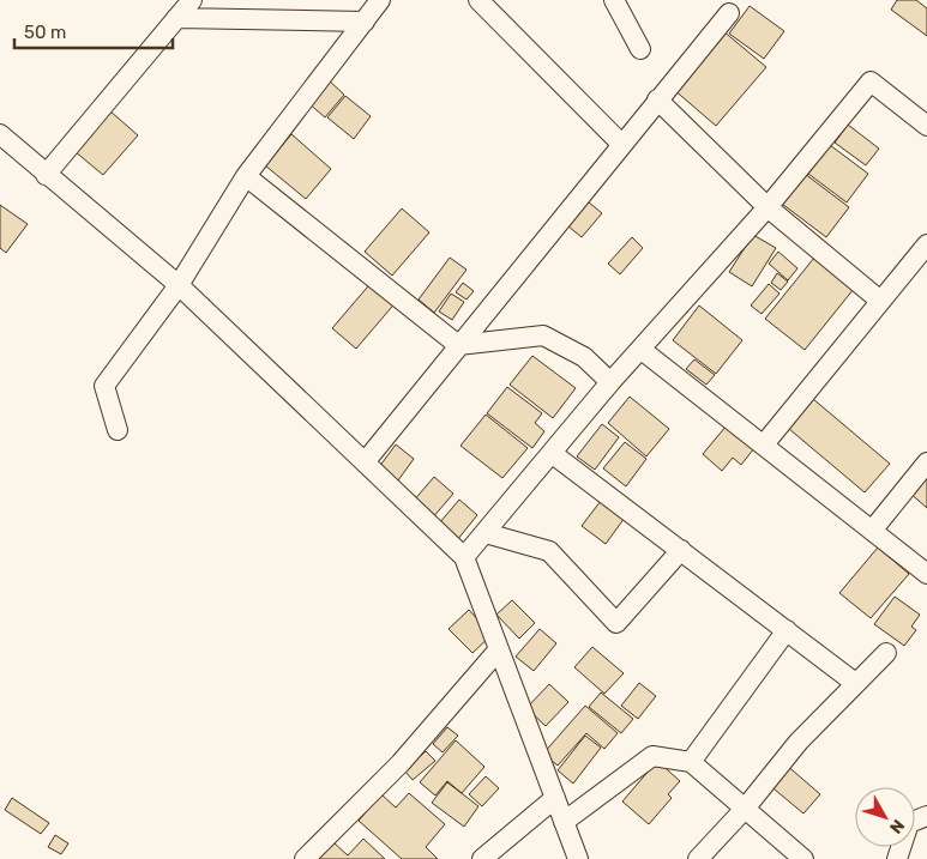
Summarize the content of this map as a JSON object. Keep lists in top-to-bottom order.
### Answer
{
  "scale_bar": "50 m",
  "north": "bottom right"
}
